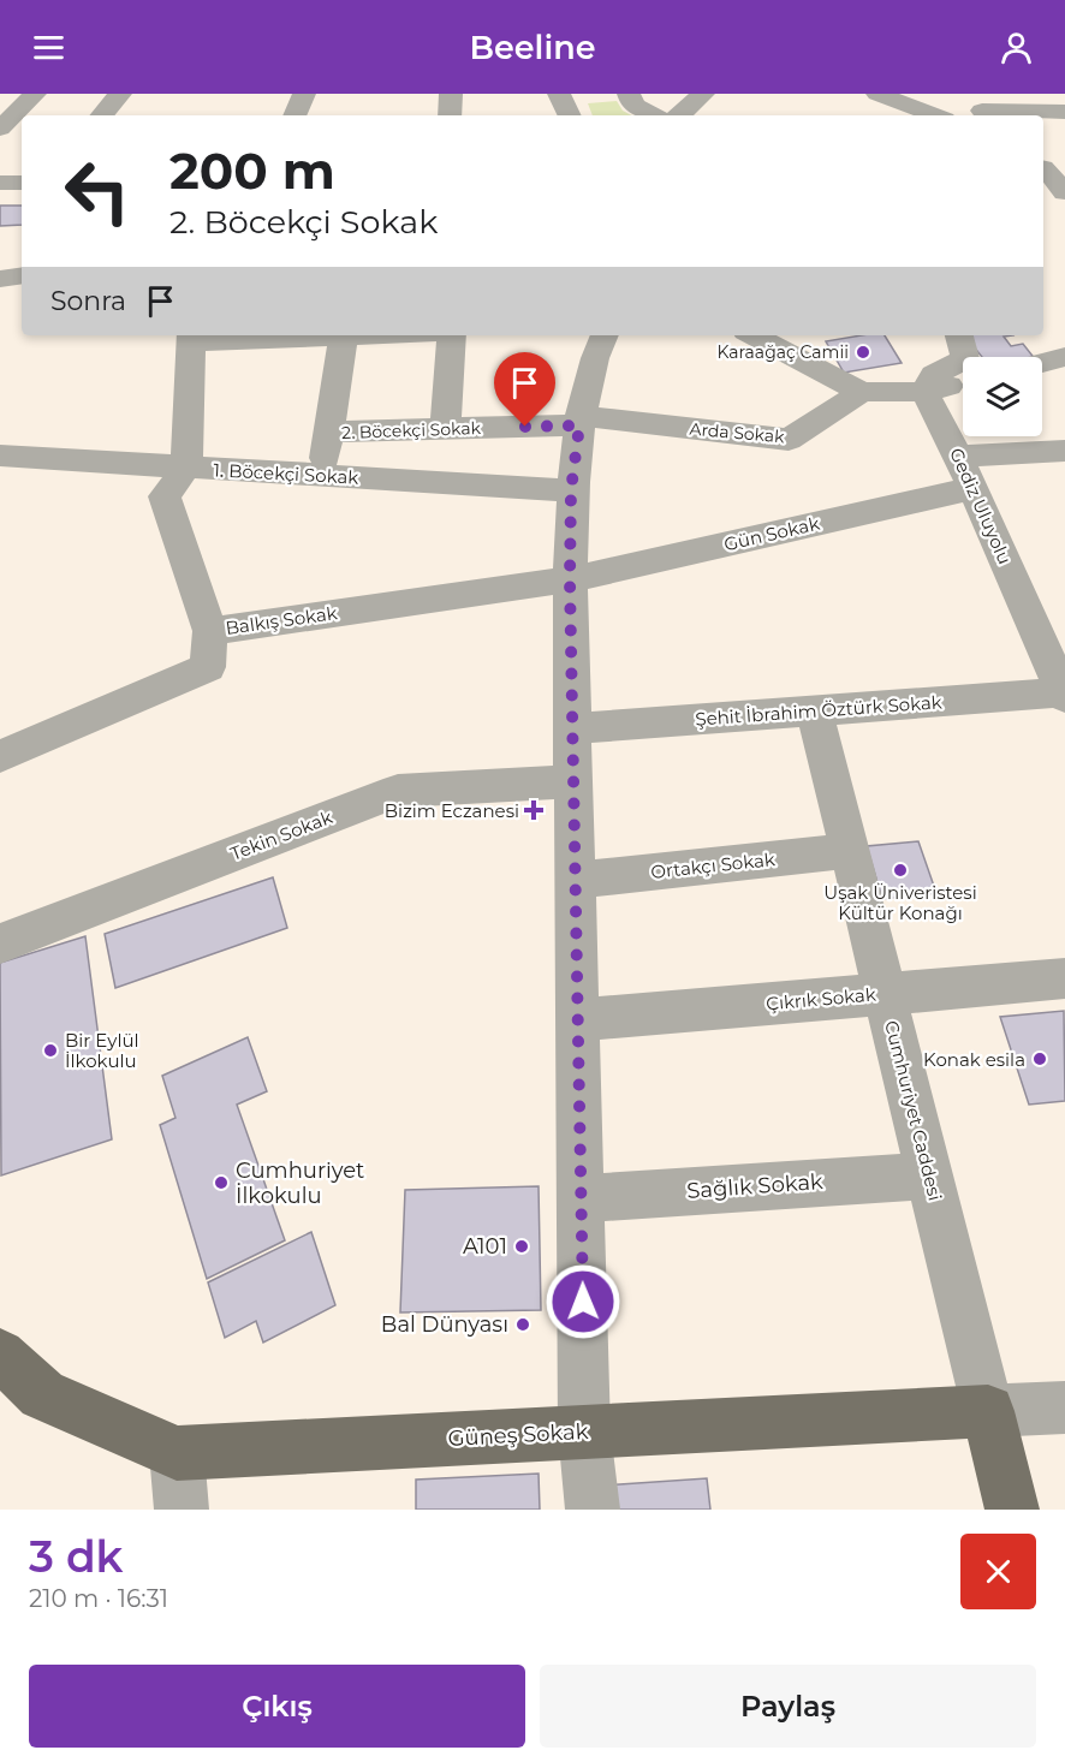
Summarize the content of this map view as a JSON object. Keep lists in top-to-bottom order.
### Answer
{
  "streets": {
    "main road": ["Cumhuriyet Caddesi", "Güneş Sokak"],
    "street": [
      "2. Böcekçi Sokak",
      "Arda Sokak",
      "1. Böcekçi Sokak",
      "Gediz Uluyolu",
      "Gün Sokak",
      "Balkış Sokak",
      "Şehit İbrahim Öztürk Sokak",
      "Tekin Sokak",
      "Ortakçı Sokak",
      "Çıkrık Sokak",
      "Sağlık Sokak"
    ]
  },
  "crossings": [
    ["2. Böcekçi Sokak", "Arda Sokak"],
    ["Gediz Uluyolu", "Gün Sokak"],
    ["Gediz Uluyolu", "Şehit İbrahim Öztürk Sokak"],
    ["Gün Sokak", "Balkış Sokak"],
    ["Şehit İbrahim Öztürk Sokak", "Cumhuriyet Caddesi"],
    ["Ortakçı Sokak", "Cumhuriyet Caddesi"],
    ["Çıkrık Sokak", "Cumhuriyet Caddesi"],
    ["Cumhuriyet Caddesi", "Sağlık Sokak"],
    ["Cumhuriyet Caddesi", "Güneş Sokak"]
  ],
  "places": {
    "other": [
      "Karaağaç Camii",
      "Uşak Üniveristesi Kültür Konağı",
      "Bir Eylül İlkokulu",
      "Konak esila",
      "Cumhuriyet İlkokulu",
      "A101",
      "Bal Dünyası"
    ],
    "health": ["Bizim Eczanesi"]
  },
  "page": {
    "header": "Beeline",
    "turn": ["200 m", "2. Böcekçi Sokak"],
    "then": "Sonra",
    "heading": ["3 dk", "210 m · 16:31"],
    "buttons": ["Çıkış", "Paylaş"]
  }
}
